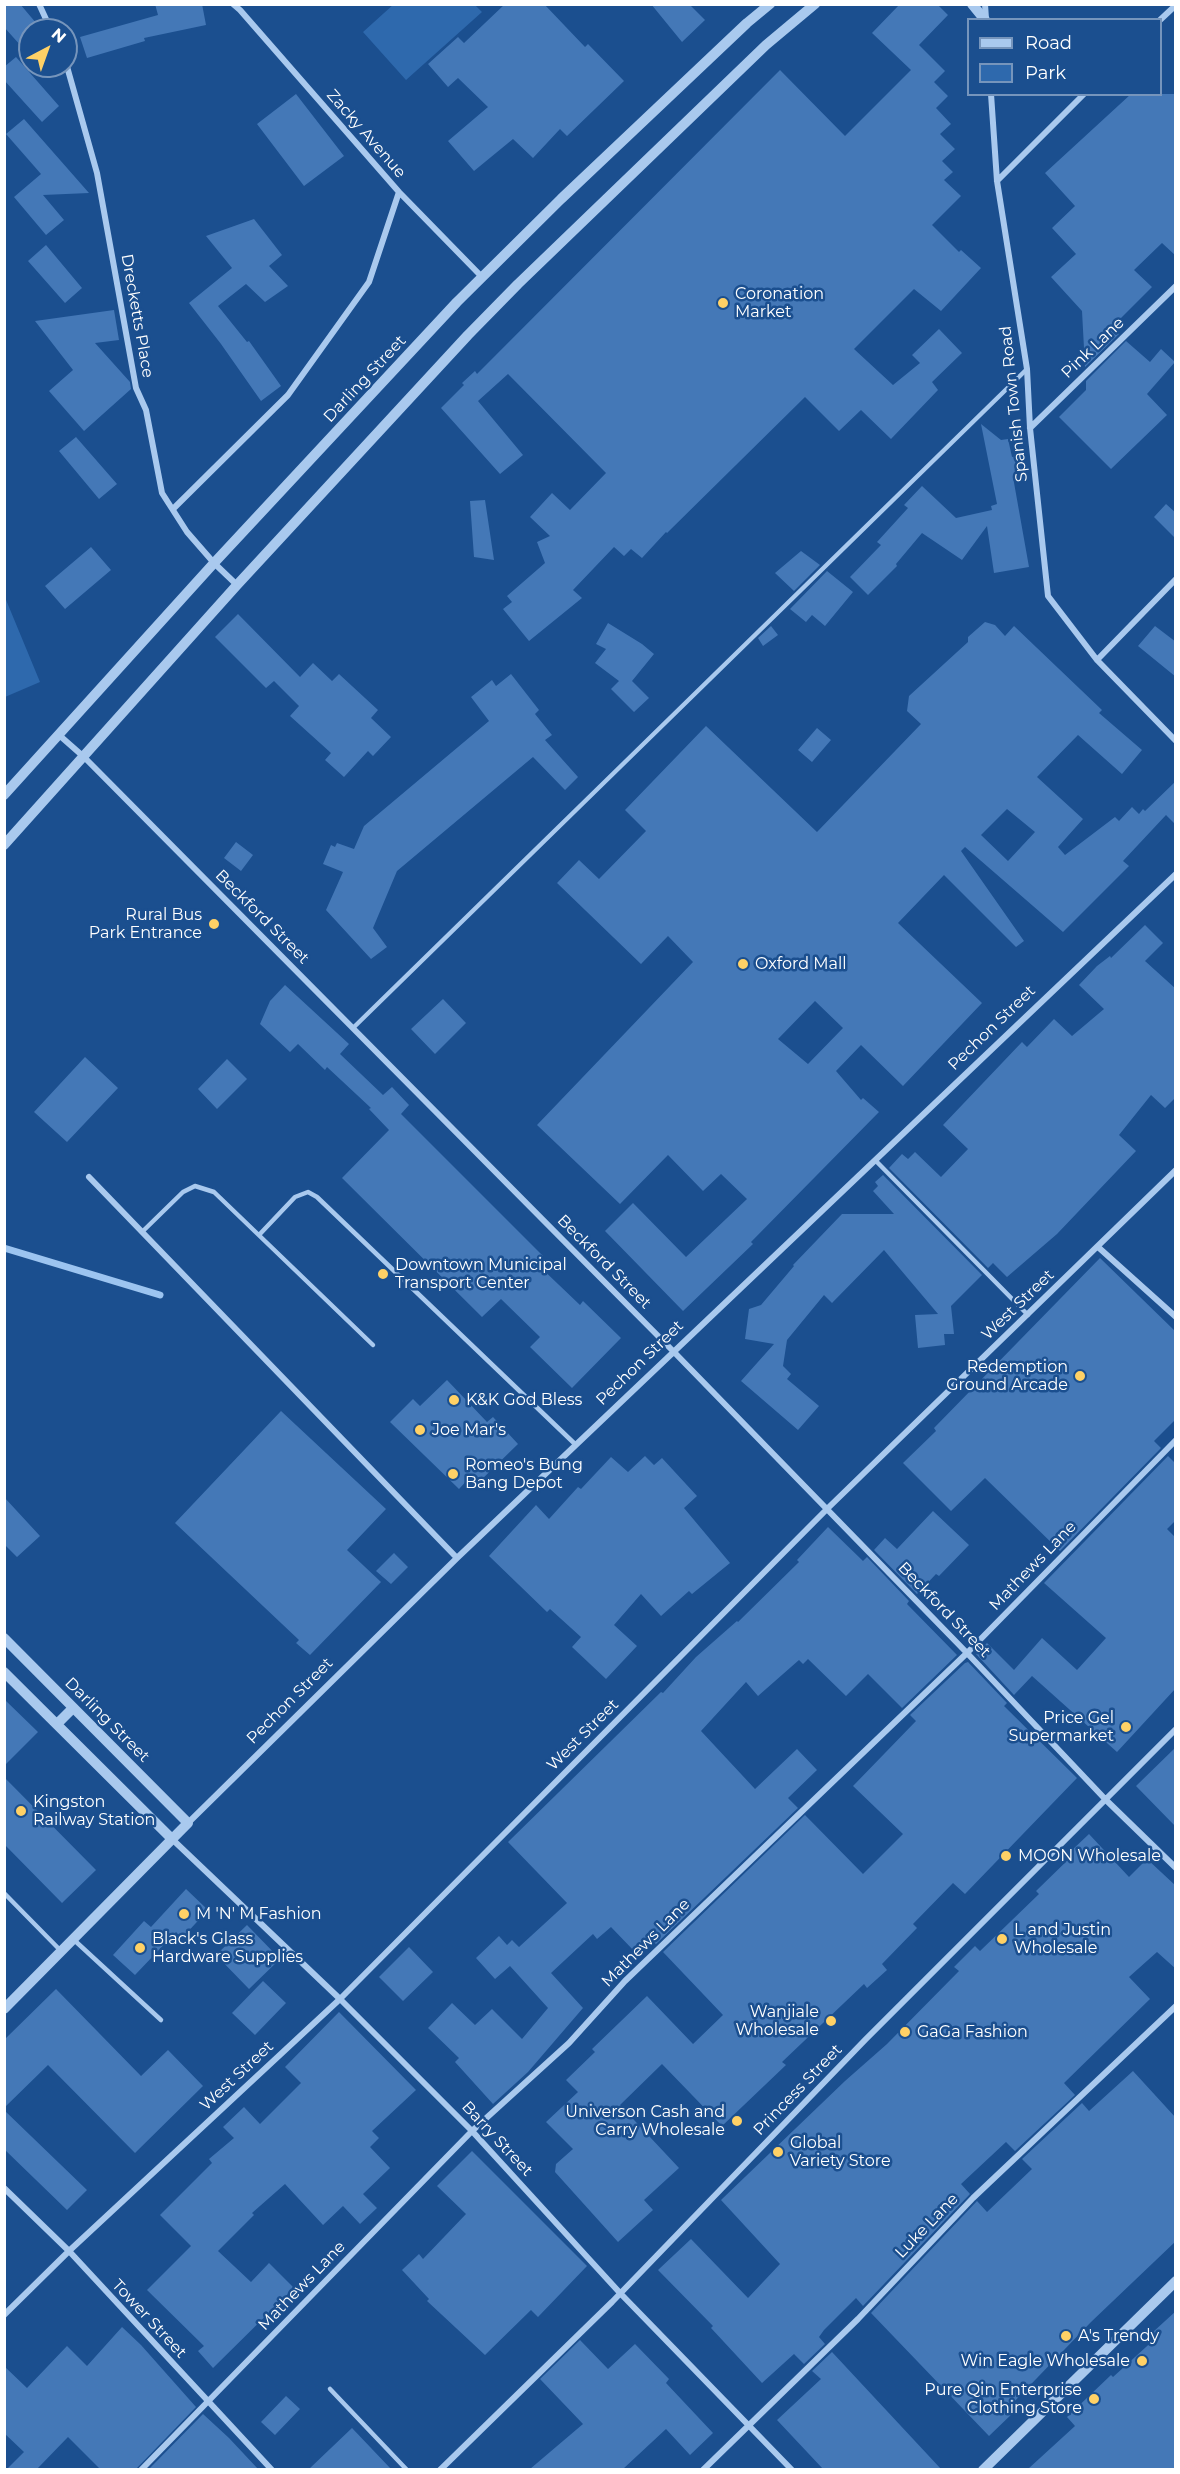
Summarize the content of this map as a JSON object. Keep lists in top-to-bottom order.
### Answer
{
  "streets": {
    "street": [
      "Zacky Avenue",
      "Drecketts Place",
      "Pink Lane",
      "Darling Street",
      "Spanish Town Road",
      "Beckford Street",
      "Pechon Street",
      "West Street",
      "Mathews Lane",
      "Princess Street",
      "Barry Street",
      "Luke Lane",
      "Tower Street"
    ]
  },
  "crossings": [
    ["Zacky Avenue", "Darling Street"],
    ["Drecketts Place", "Darling Street"],
    ["Pink Lane", "Spanish Town Road"],
    ["Darling Street", "Beckford Street"],
    ["Darling Street", "Pechon Street"],
    ["Beckford Street", "Pechon Street"],
    ["Beckford Street", "West Street"],
    ["Beckford Street", "Mathews Lane"],
    ["Beckford Street", "Princess Street"],
    ["Pechon Street", "Barry Street"],
    ["West Street", "Barry Street"],
    ["West Street", "Tower Street"],
    ["Mathews Lane", "Barry Street"],
    ["Mathews Lane", "Tower Street"],
    ["Princess Street", "Barry Street"],
    ["Barry Street", "Luke Lane"]
  ],
  "places": [
    "Coronation Market",
    "Rural Bus Park Entrance",
    "Oxford Mall",
    "Downtown Municipal Transport Center",
    "Redemption Ground Arcade",
    "K&K God Bless",
    "Joe Mar's",
    "Romeo's Bung Bang Depot",
    "Price Gel Supermarket",
    "Kingston Railway Station",
    "MOON Wholesale",
    "M 'N' M Fashion",
    "L and Justin Wholesale",
    "Black's Glass Hardware Supplies",
    "Wanjiale Wholesale",
    "GaGa Fashion",
    "Universon Cash and Carry Wholesale",
    "Global Variety Store",
    "A's Trendy",
    "Win Eagle Wholesale",
    "Pure Qin Enterprise Clothing Store"
  ],
  "legend": ["Road", "Park"],
  "north": "top right"
}
